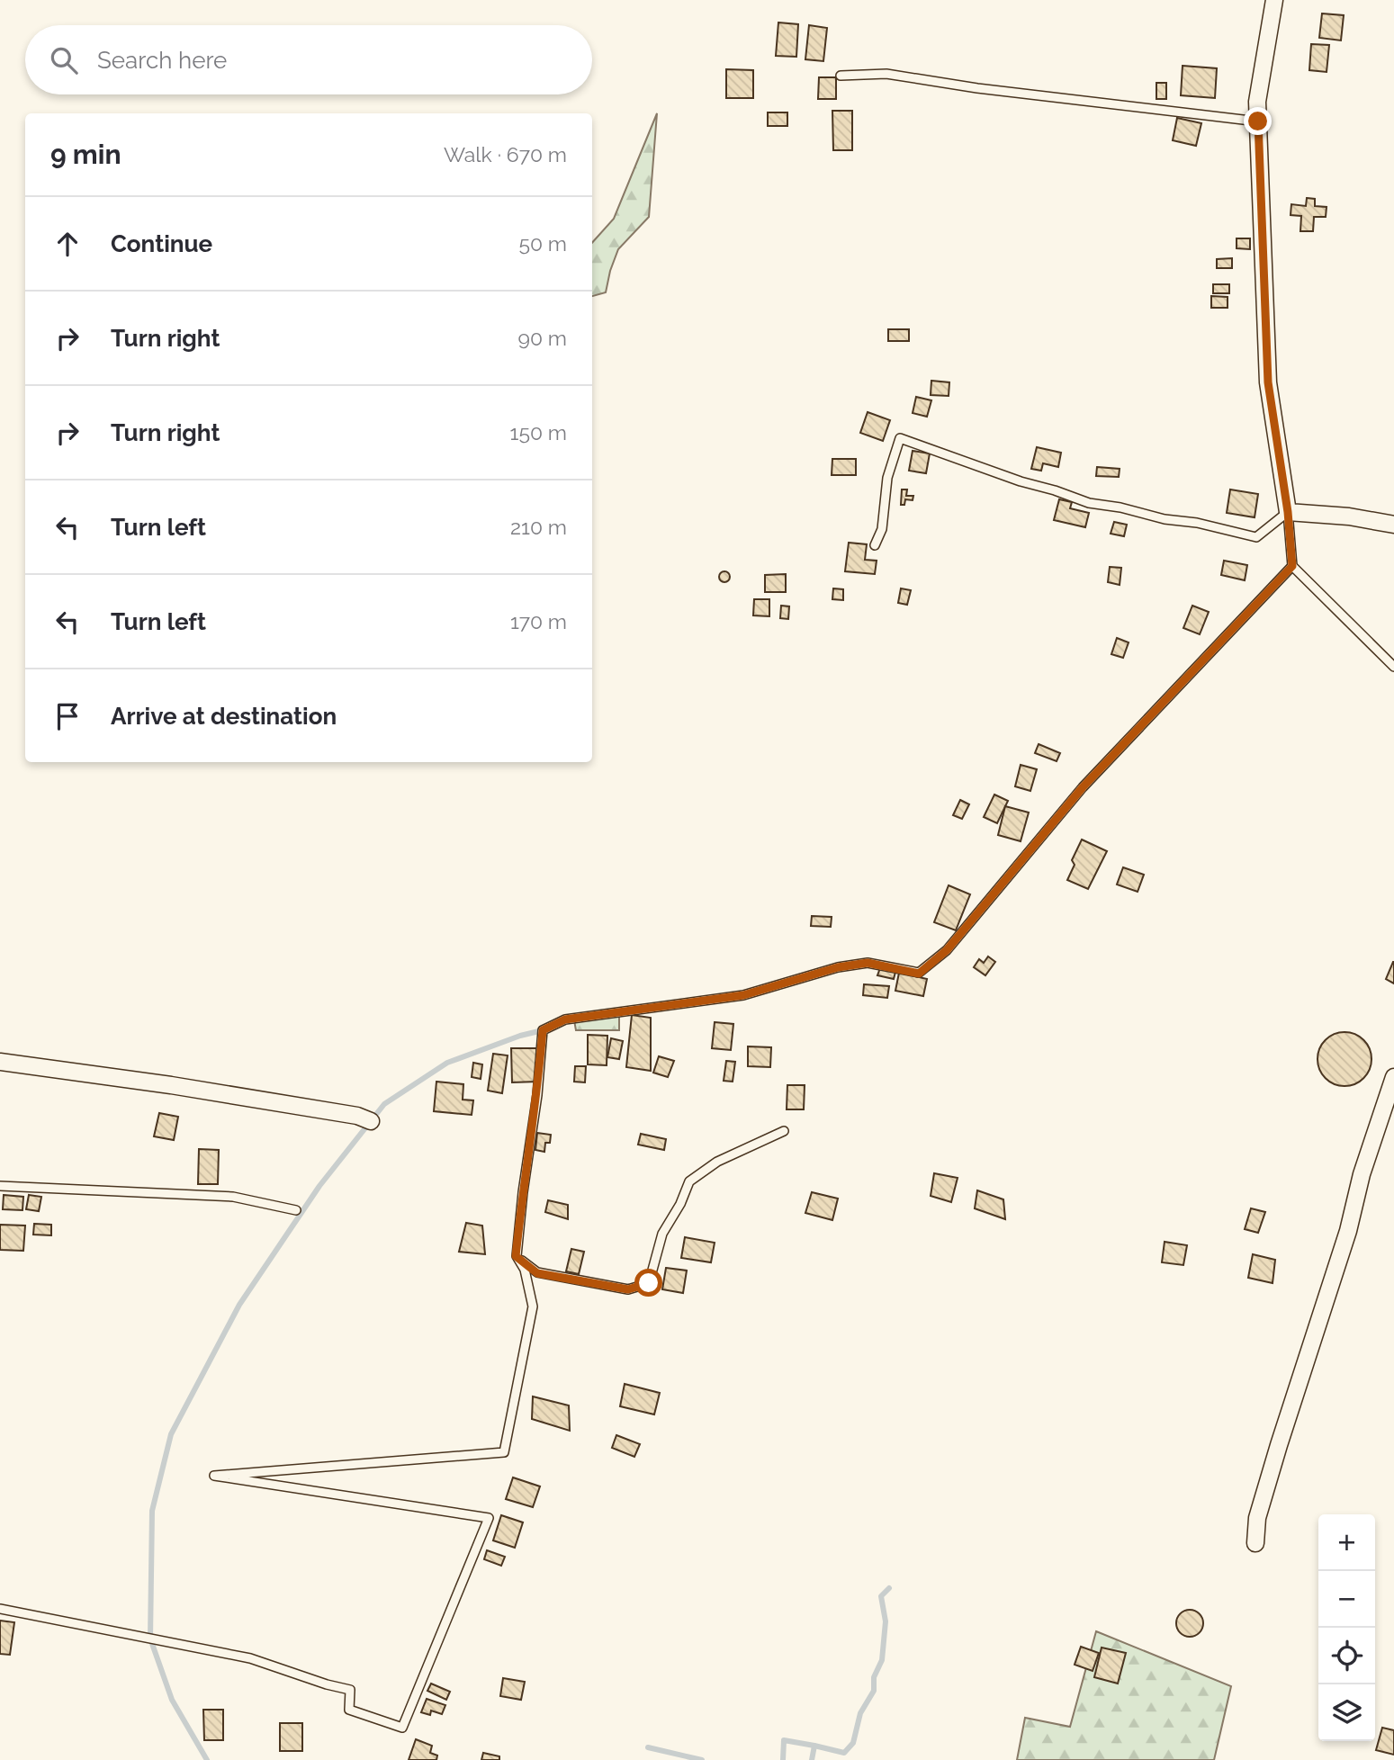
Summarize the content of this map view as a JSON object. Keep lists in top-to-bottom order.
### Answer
{
  "page": {
    "search": "Search here",
    "heading": ["9 min", "Walk · 670 m"],
    "list": [
      ["Continue", "50 m"],
      ["Turn right", "90 m"],
      ["Turn right", "150 m"],
      ["Turn left", "210 m"],
      ["Turn left", "170 m"],
      "Arrive at destination"
    ],
    "map_buttons": ["+", "−"]
  }
}
